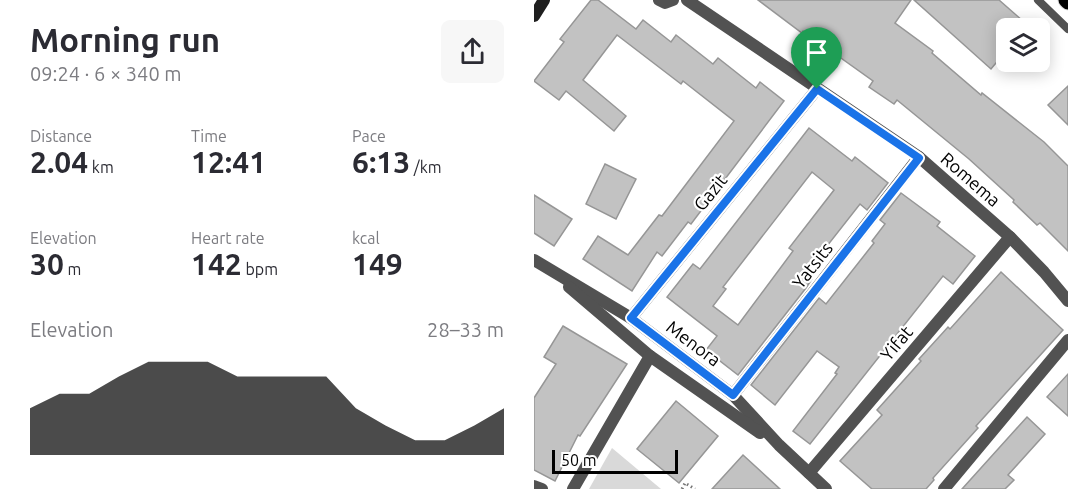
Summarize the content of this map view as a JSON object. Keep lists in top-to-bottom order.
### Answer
{
  "streets": {
    "street": [
      "Romema",
      "Gazit",
      "Yatsits",
      "Menora",
      "Yifat"
    ]
  },
  "crossings": [
    ["Romema", "Gazit"],
    ["Romema", "Yatsits"],
    ["Romema", "Yifat"],
    ["Gazit", "Menora"],
    ["Yatsits", "Menora"],
    ["Menora", "Yifat"]
  ],
  "scale_bar": "50 m",
  "page": {
    "heading": ["Morning run", "09:24 · 6 × 340 m"],
    "stats": [
      ["Distance", "2.04 km"],
      ["Time", "12:41"],
      ["Pace", "6:13 /km"],
      ["Elevation", "30 m"],
      ["Heart rate", "142 bpm"],
      ["kcal", "149"]
    ],
    "chart": ["Elevation", "28–33 m"],
    "scale": "50 m"
  }
}
